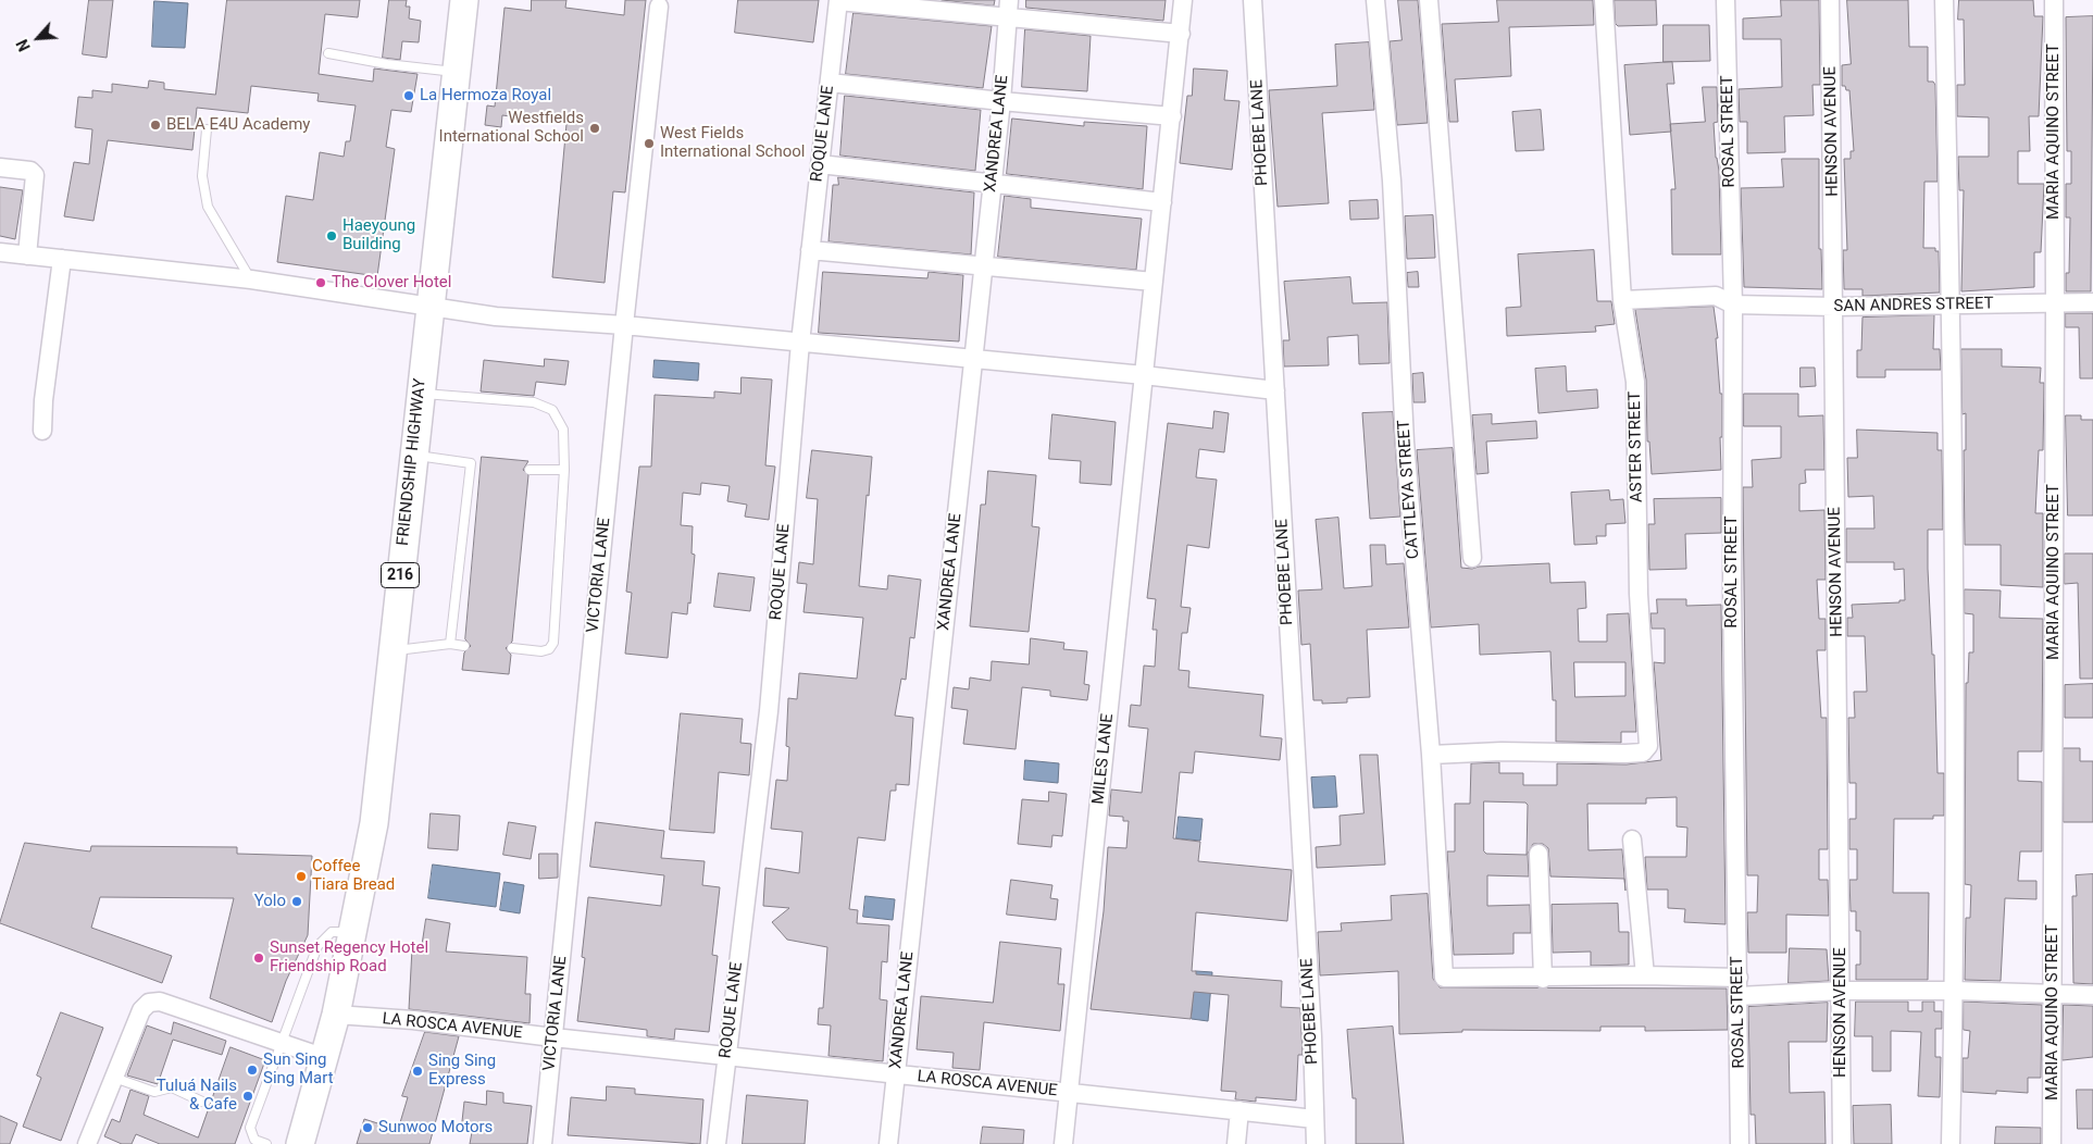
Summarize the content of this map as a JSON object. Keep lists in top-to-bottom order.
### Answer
{
  "streets": {
    "main road": ["FRIENDSHIP HIGHWAY", "216"],
    "street": [
      "ROSAL STREET",
      "HENSON AVENUE",
      "MARIA AQUINO STREET",
      "PHOEBE LANE",
      "ROQUE LANE",
      "XANDREA LANE",
      "SAN ANDRES STREET",
      "ASTER STREET",
      "CATTLEYA STREET",
      "VICTORIA LANE",
      "MILES LANE",
      "LA ROSCA AVENUE"
    ]
  },
  "crossings": [
    ["ROSAL STREET", "SAN ANDRES STREET"],
    ["HENSON AVENUE", "SAN ANDRES STREET"],
    ["MARIA AQUINO STREET", "SAN ANDRES STREET"],
    ["PHOEBE LANE", "LA ROSCA AVENUE"],
    ["ROQUE LANE", "LA ROSCA AVENUE"],
    ["XANDREA LANE", "LA ROSCA AVENUE"],
    ["SAN ANDRES STREET", "ASTER STREET"],
    ["ASTER STREET", "CATTLEYA STREET"],
    ["FRIENDSHIP HIGHWAY", "LA ROSCA AVENUE"],
    ["VICTORIA LANE", "LA ROSCA AVENUE"],
    ["MILES LANE", "LA ROSCA AVENUE"]
  ],
  "places": [
    "La Hermoza Royal",
    "BELA E4U Academy",
    "Westfields International School",
    "West Fields International School",
    "Haeyoung Building",
    "The Clover Hotel",
    "Coffee Tiara Bread",
    "Yolo",
    "Sunset Regency Hotel Friendship Road",
    "Sun Sing Sing Mart",
    "Sing Sing Express",
    "Tuluá Nails & Cafe",
    "Sunwoo Motors"
  ],
  "north": "bottom left"
}
